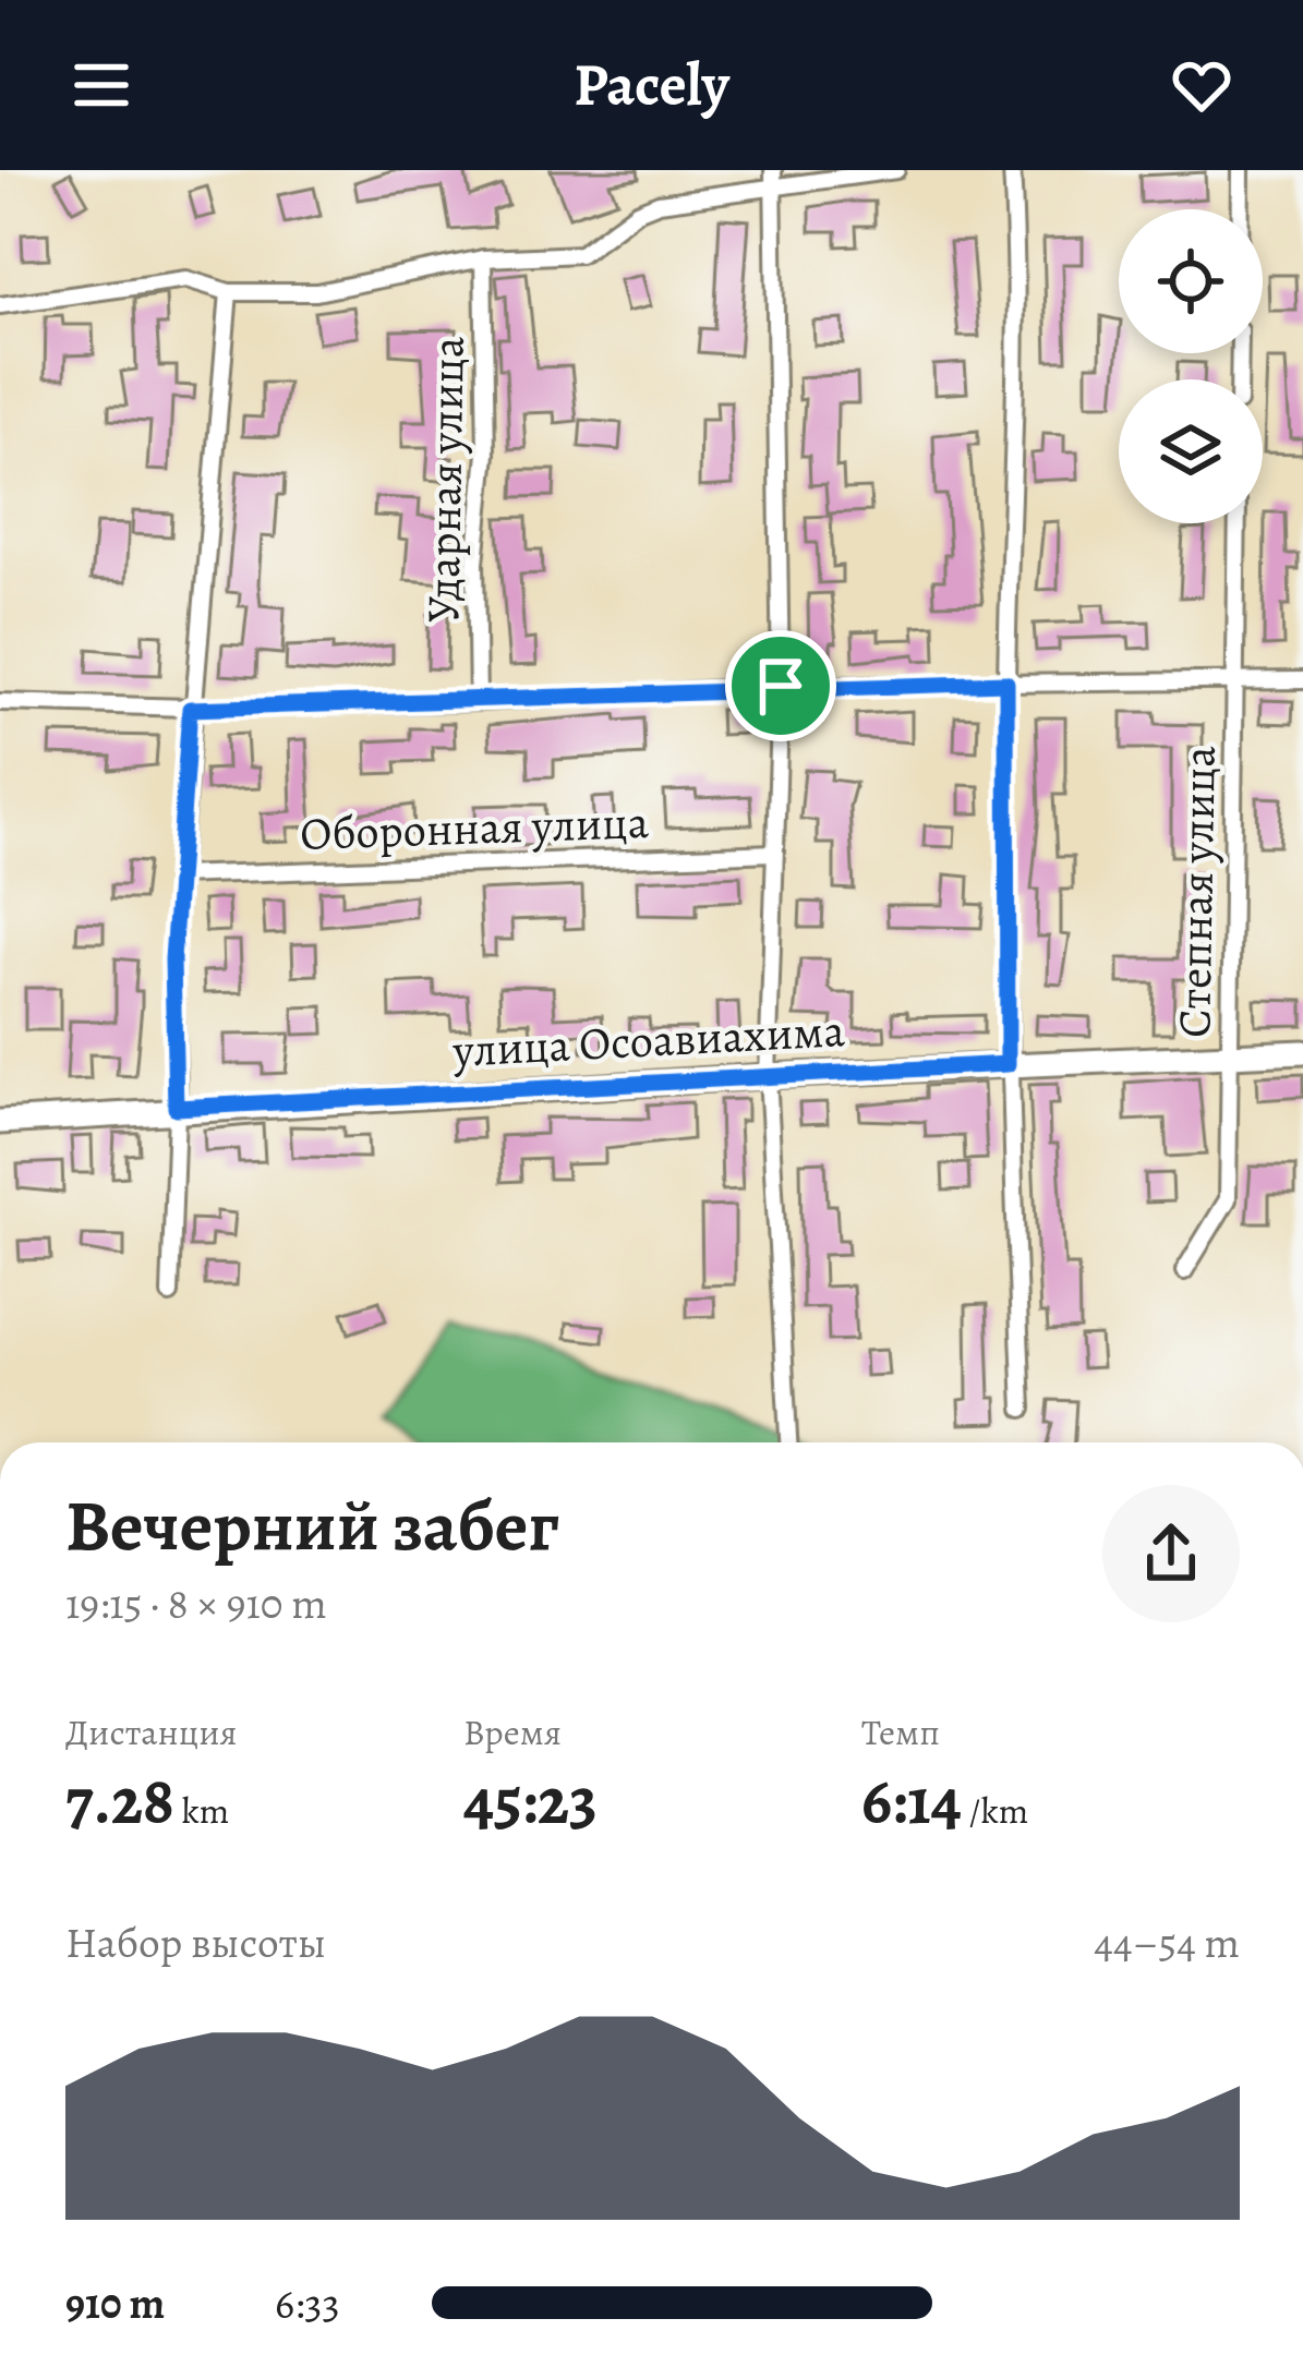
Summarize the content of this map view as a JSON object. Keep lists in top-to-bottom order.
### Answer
{
  "streets": {
    "street": [
      "Ударная улица",
      "Оборонная улица",
      "Степная улица",
      "улица Осоавиахима"
    ]
  },
  "crossings": [
    ["Степная улица", "улица Осоавиахима"]
  ],
  "page": {
    "header": "Pacely",
    "heading": ["Вечерний забег", "19:15 · 8 × 910 m"],
    "stats": [
      ["Дистанция", "7.28 km"],
      ["Время", "45:23"],
      ["Темп", "6:14 /km"]
    ],
    "chart": ["Набор высоты", "44–54 m"],
    "list": [
      {
        "name": "910 m",
        "note": "6:33"
      }
    ]
  }
}
